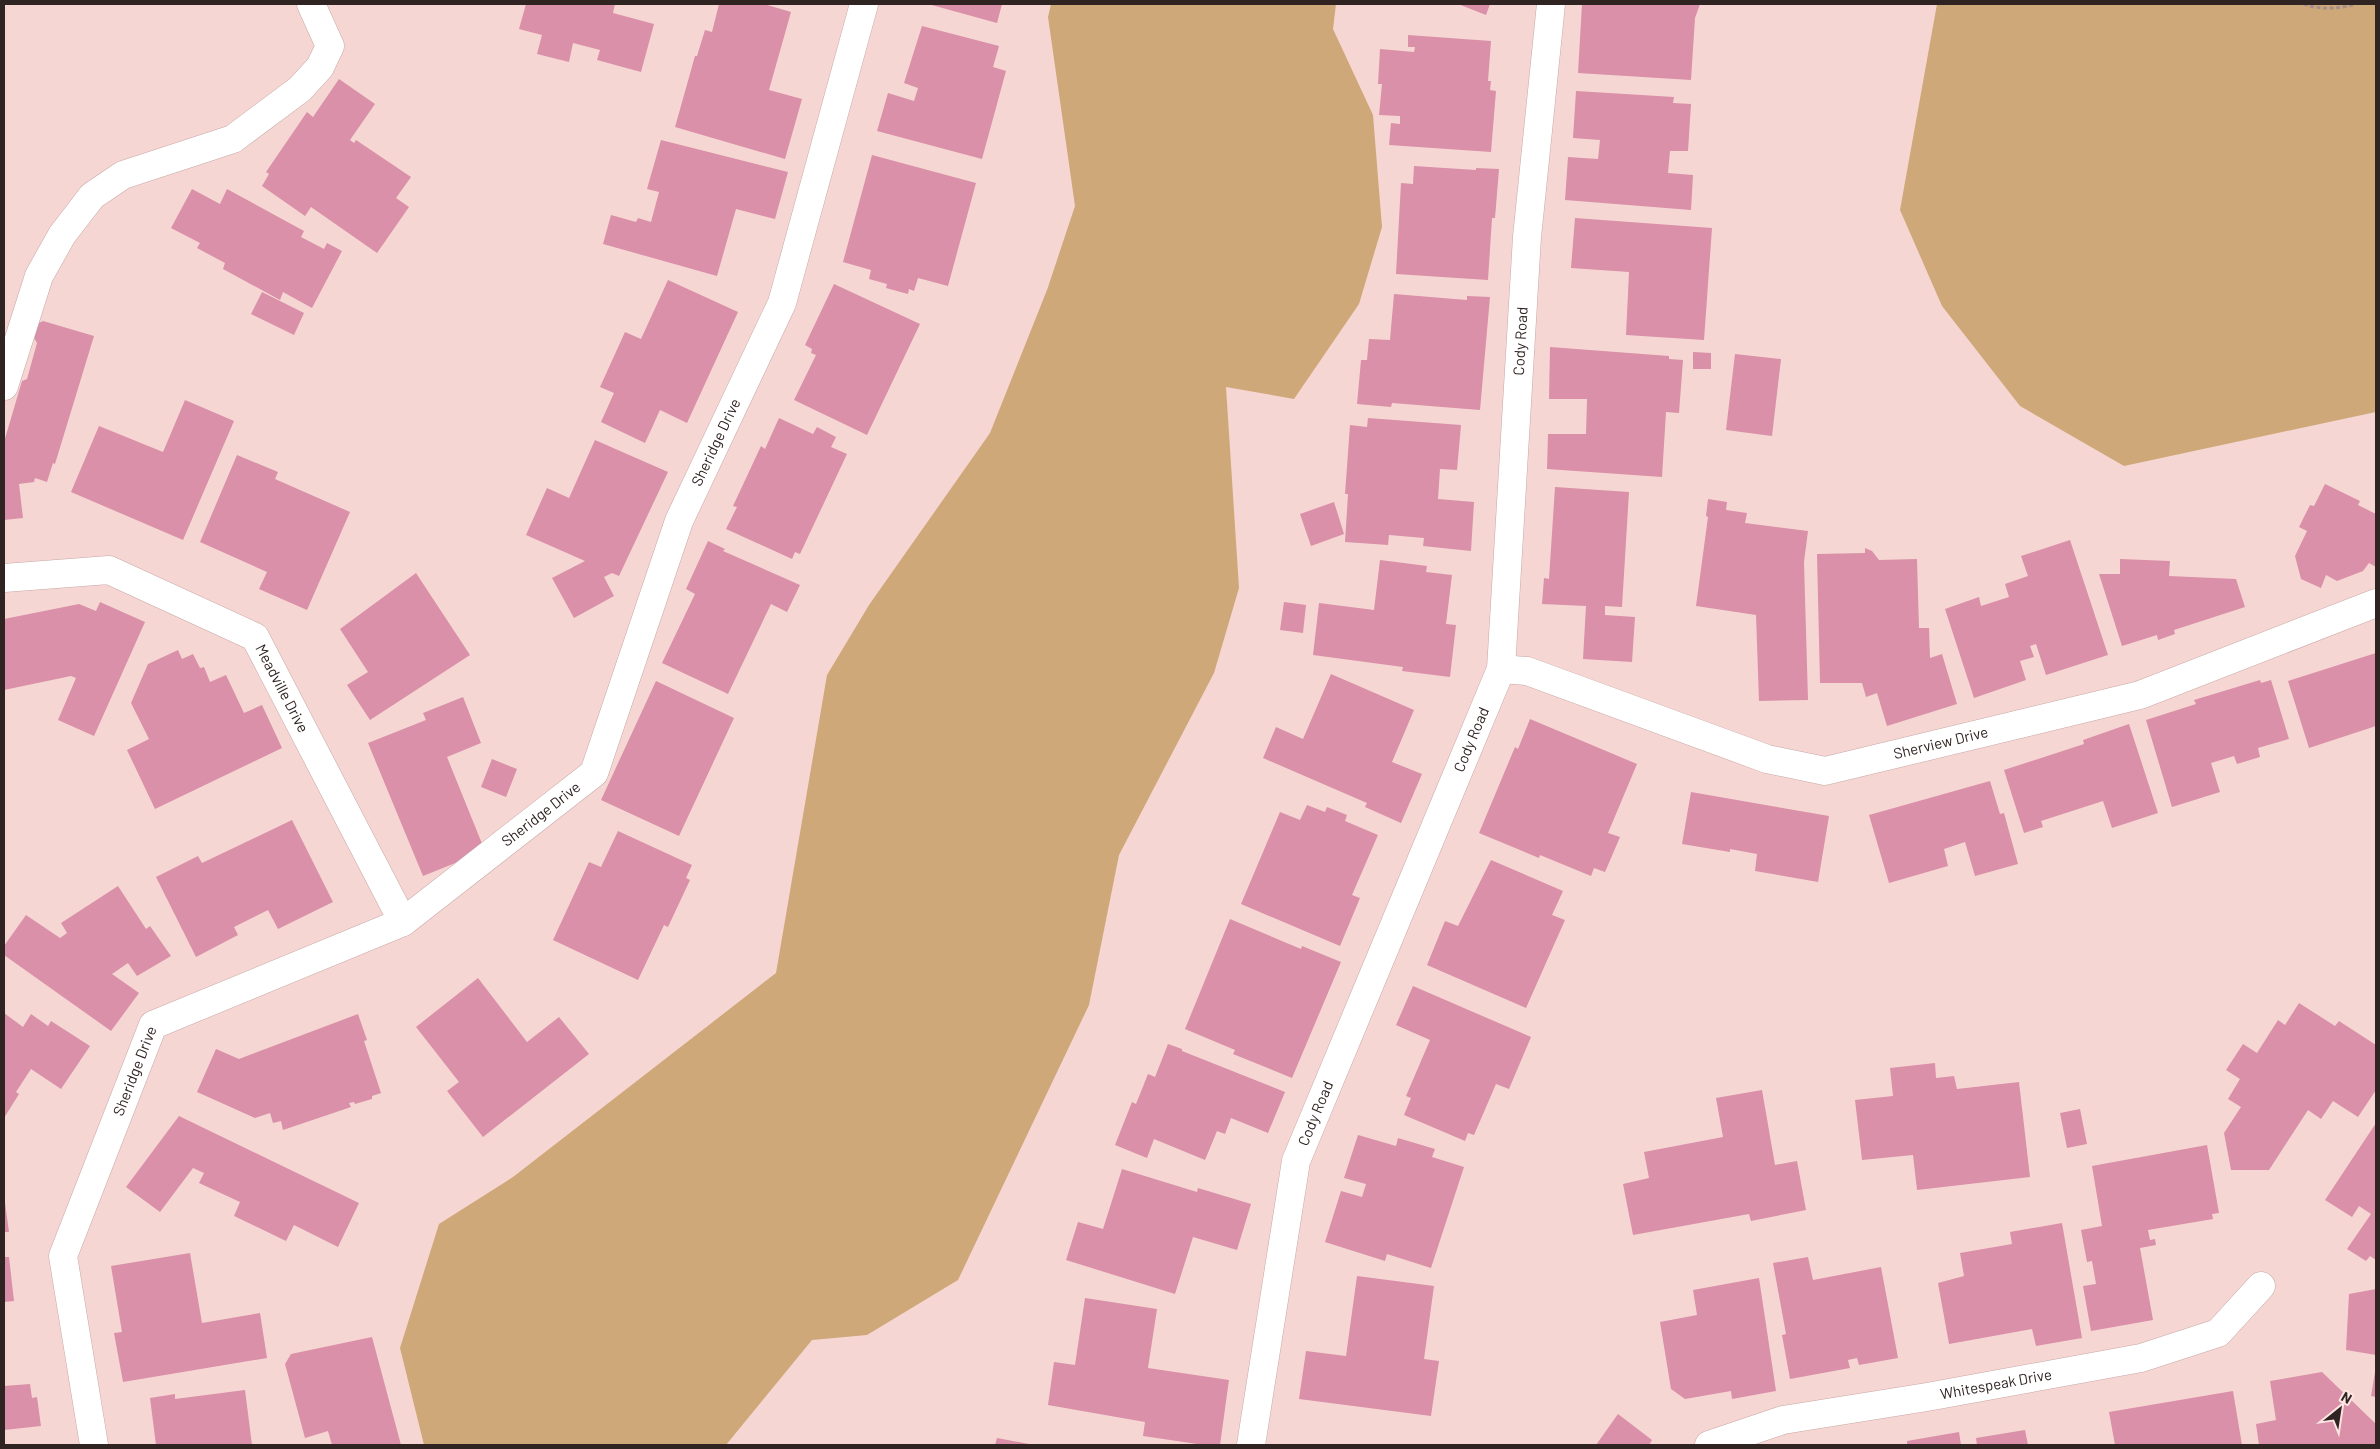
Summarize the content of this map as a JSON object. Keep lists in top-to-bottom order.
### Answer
{
  "streets": {
    "street": [
      "Cody Road",
      "Sheridge Drive",
      "Meadville Drive",
      "Sherview Drive",
      "Whitespeak Drive"
    ]
  },
  "crossings": [
    ["Cody Road", "Sherview Drive"],
    ["Sheridge Drive", "Meadville Drive"]
  ],
  "north": "top right"
}
